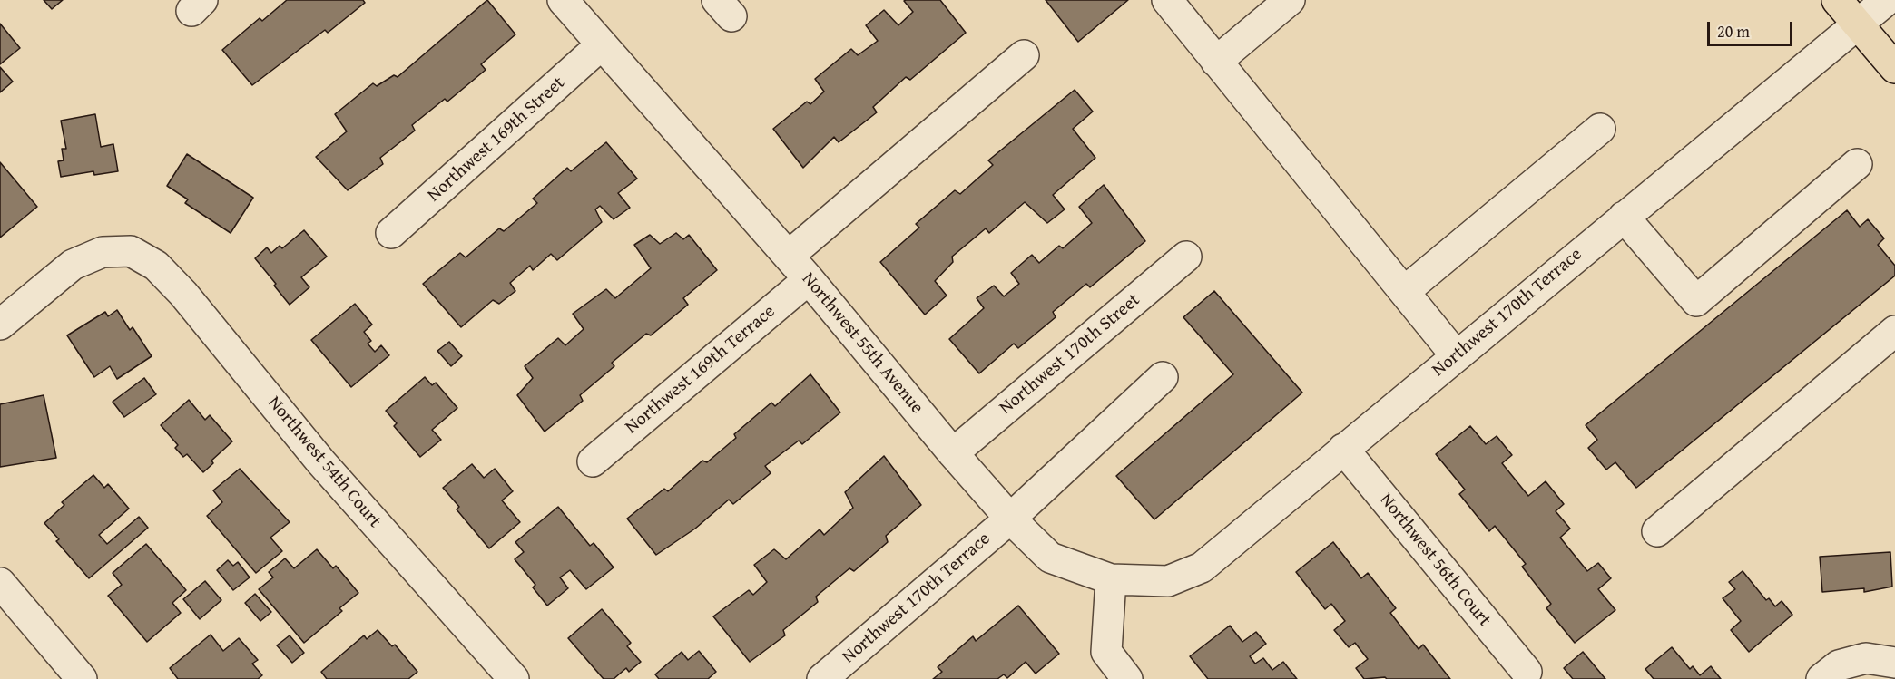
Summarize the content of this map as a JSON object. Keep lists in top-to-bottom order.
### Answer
{
  "streets": {
    "street": [
      "Northwest 169th Street",
      "Northwest 170th Terrace",
      "Northwest 55th Avenue",
      "Northwest 170th Street",
      "Northwest 169th Terrace",
      "Northwest 54th Court",
      "Northwest 56th Court"
    ]
  },
  "crossings": [
    ["Northwest 169th Street", "Northwest 55th Avenue"],
    ["Northwest 170th Terrace", "Northwest 55th Avenue"],
    ["Northwest 170th Terrace", "Northwest 56th Court"],
    ["Northwest 55th Avenue", "Northwest 170th Street"],
    ["Northwest 55th Avenue", "Northwest 169th Terrace"]
  ],
  "scale_bar": "20 m"
}
